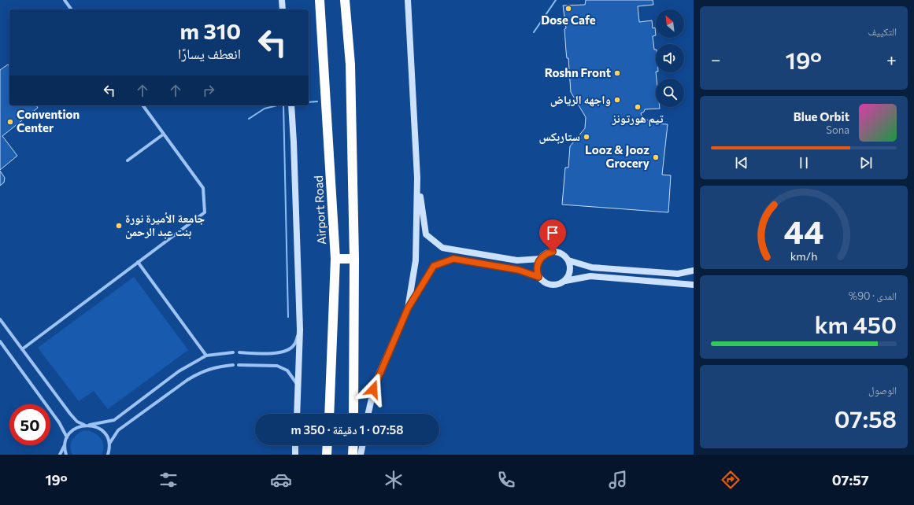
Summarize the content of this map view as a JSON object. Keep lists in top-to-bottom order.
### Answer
{
  "streets": {
    "highway": ["Airport Road"]
  },
  "places": [
    "Dose Cafe",
    "Roshn Front",
    "واجهه الرياض",
    "تيم هورتونز",
    "Convention Center",
    "ستاربكس",
    "Looz & Jooz Grocery",
    "جامعة الأميرة نورة بنت عبد الرحمن"
  ],
  "north": "top left",
  "page": {
    "tile": [
      "التكييف",
      ["المدى · 90%", "450 km"],
      ["الوصول", "07:58"]
    ],
    "turn": ["310 m", "انعطف يسارًا"],
    "heat": ["−", "19°", "+"],
    "song": ["Blue Orbit", "Sona"],
    "limit": "50",
    "trip": "07:58 · 1 دقيقة · 350 m",
    "tabs": ["07:57", "19°"],
    "gauge": ["44", "km/h"]
  }
}
